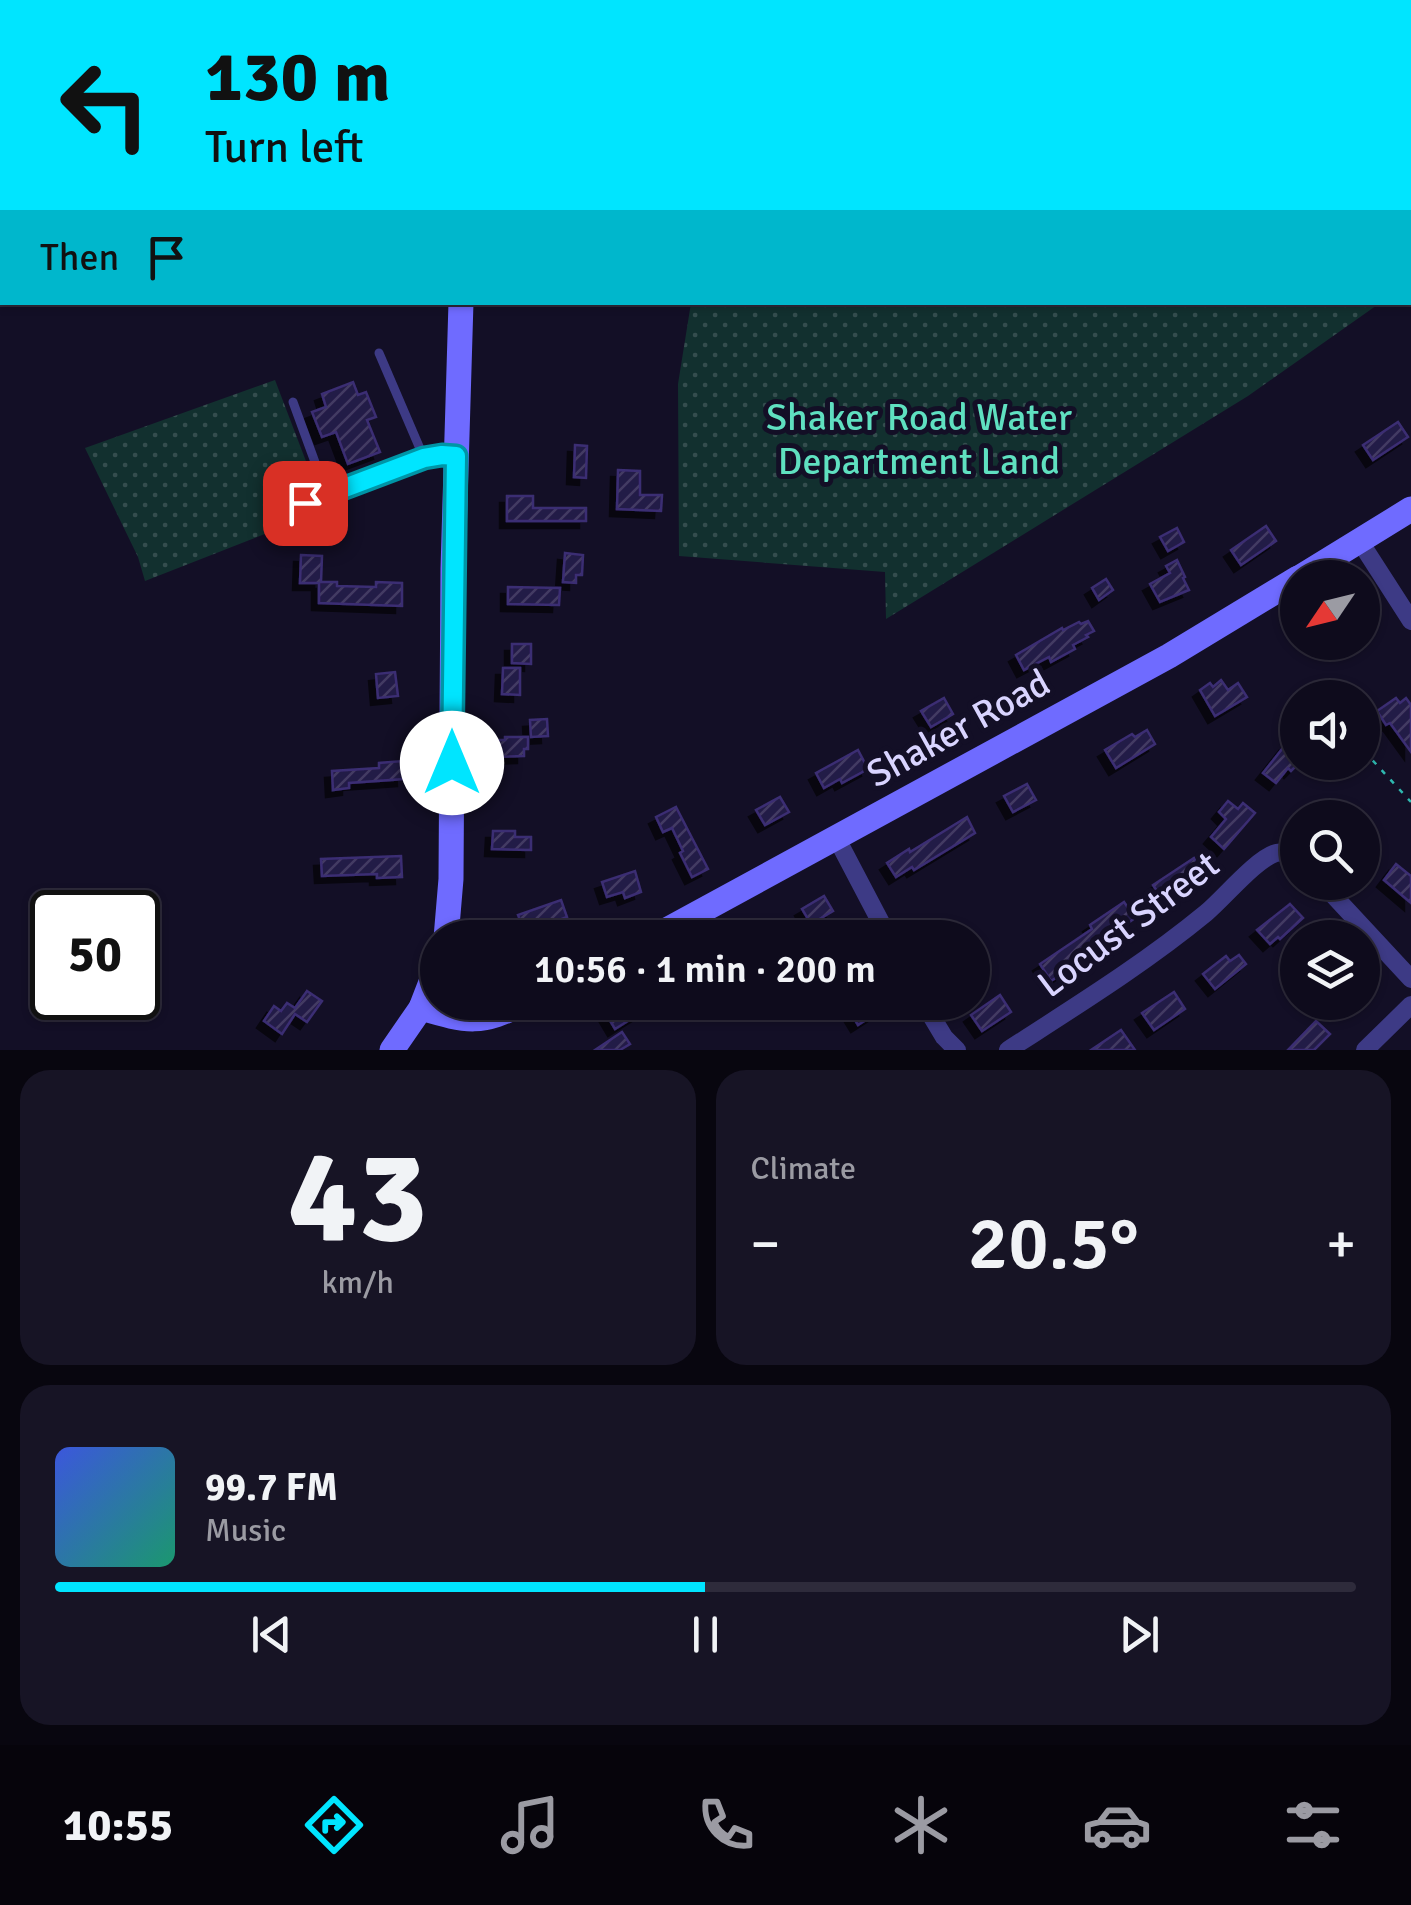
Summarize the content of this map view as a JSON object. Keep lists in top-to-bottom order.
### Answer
{
  "streets": {
    "street": ["Shaker Road", "Locust Street"]
  },
  "parks": ["Shaker Road Water Department Land"],
  "north": "bottom left",
  "page": {
    "turn": ["130 m", "Turn left"],
    "then": "Then",
    "limit": "50",
    "trip": "10:56 · 1 min · 200 m",
    "tile": [
      ["43", "km/h"],
      "Climate"
    ],
    "heat": ["−", "20.5°", "+"],
    "song": ["99.7 FM", "Music"],
    "tabs": "10:55"
  }
}
